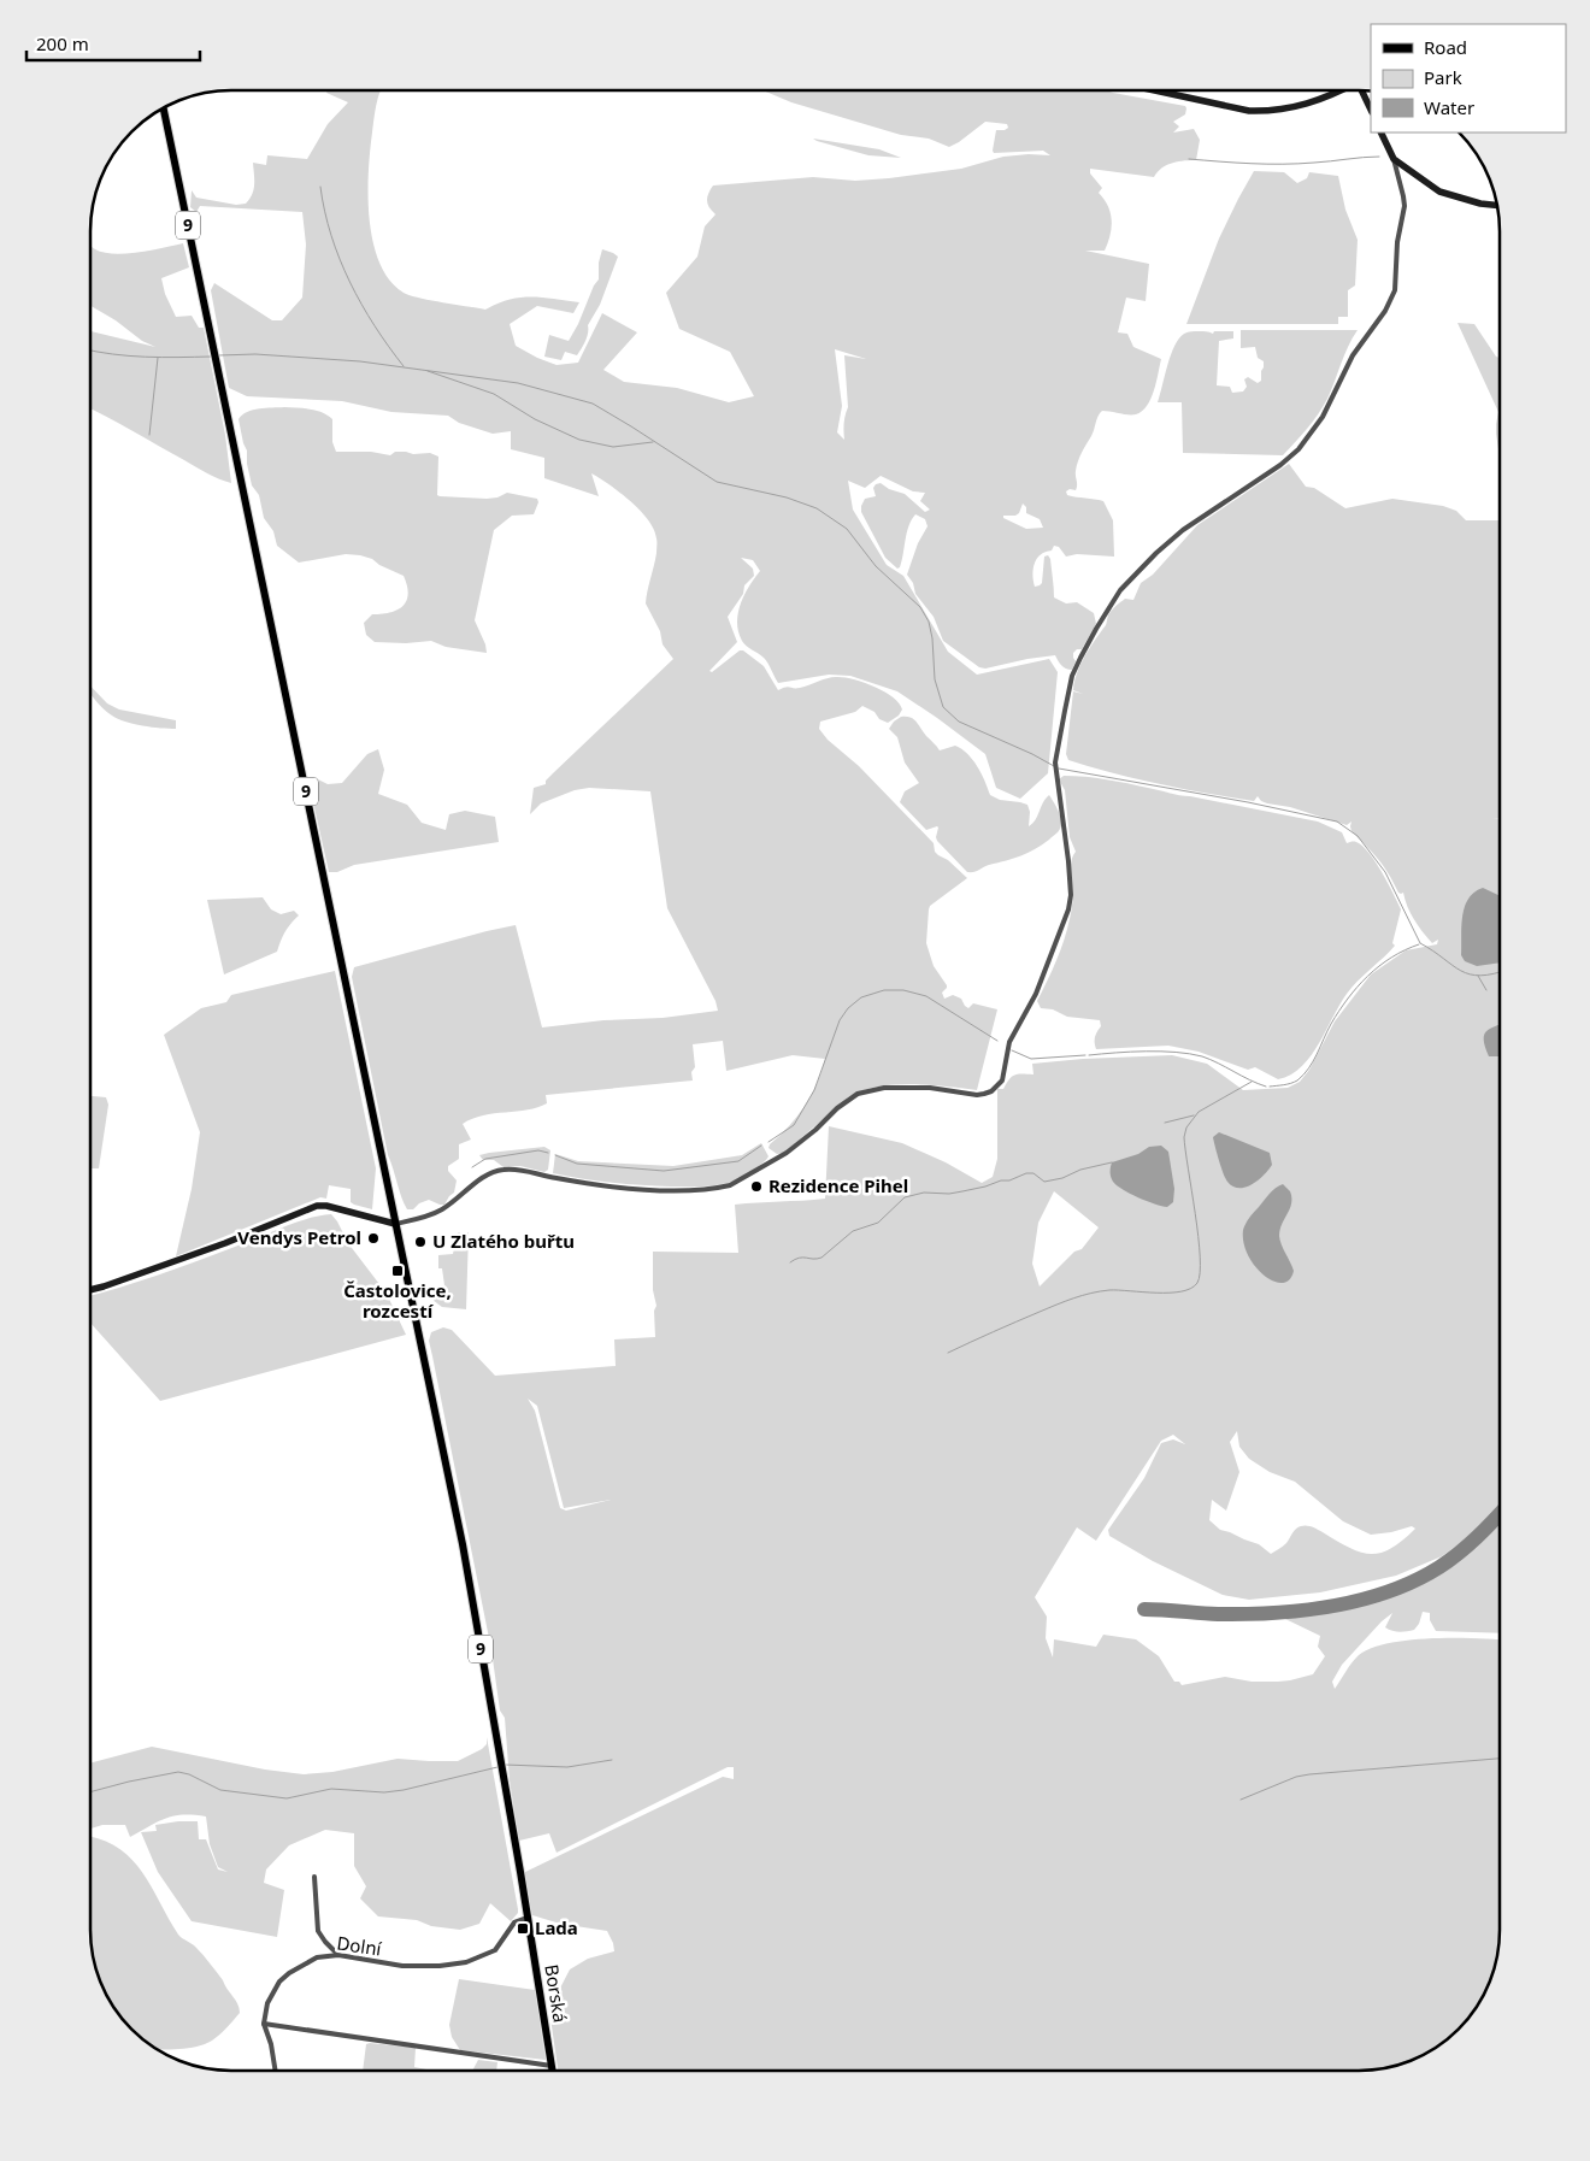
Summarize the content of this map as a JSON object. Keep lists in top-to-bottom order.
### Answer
{
  "streets": {
    "main road": ["9", "Borská"],
    "street": ["Dolní"]
  },
  "crossings": [
    ["9", "Borská"],
    ["Dolní", "Borská"]
  ],
  "places": {
    "other": ["Rezidence Pihel", "Vendys Petrol", "U Zlatého buřtu"],
    "transit": ["Častolovice, rozcestí", "Lada"]
  },
  "legend": ["Road", "Park", "Water"],
  "scale_bar": "200 m"
}
